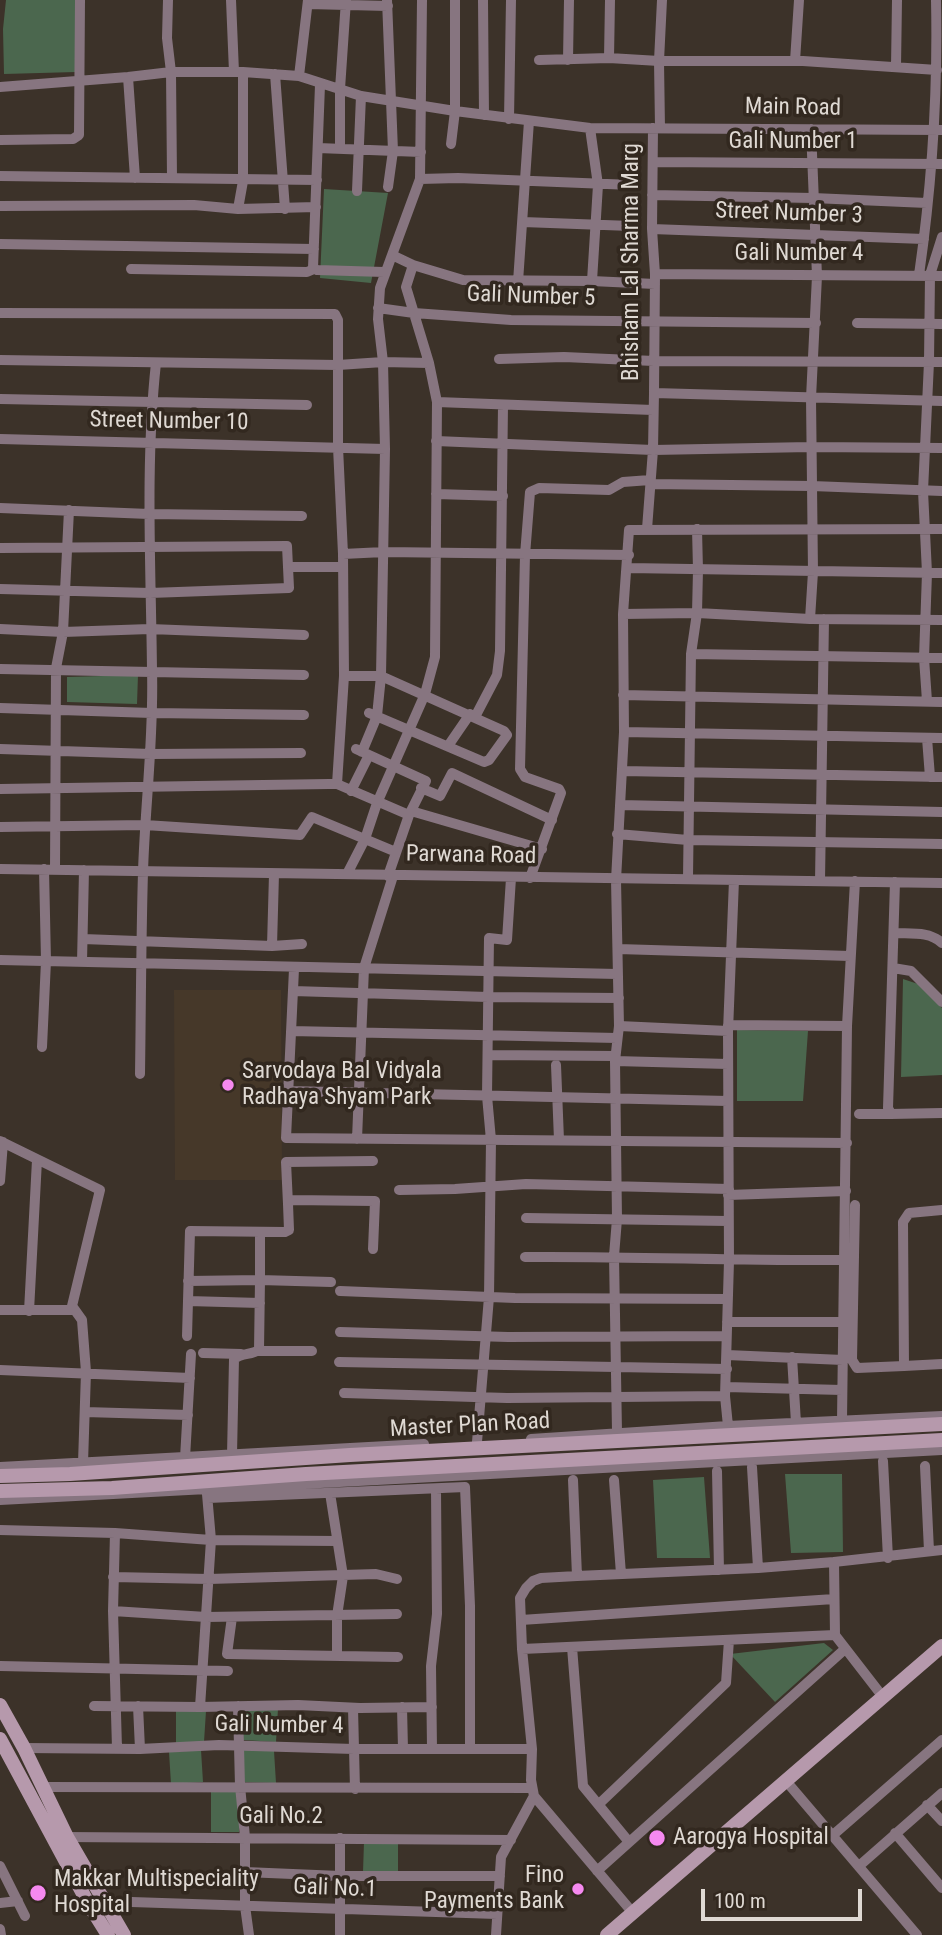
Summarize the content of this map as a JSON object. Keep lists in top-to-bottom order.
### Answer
{
  "streets": {
    "main road": ["Master Plan Road"],
    "street": [
      "Main Road",
      "Gali Number 1",
      "Street Number 3",
      "Gali Number 4",
      "Bhisham Lal Sharma Marg",
      "Gali Number 5",
      "Street Number 10",
      "Parwana Road",
      "Gali No.2",
      "Gali No.1"
    ]
  },
  "crossings": [
    ["Main Road", "Bhisham Lal Sharma Marg"],
    ["Gali Number 1", "Bhisham Lal Sharma Marg"],
    ["Street Number 3", "Bhisham Lal Sharma Marg"],
    ["Gali Number 4", "Bhisham Lal Sharma Marg"],
    ["Bhisham Lal Sharma Marg", "Gali Number 5"]
  ],
  "places": [
    "Sarvodaya Bal Vidyala Radhaya Shyam Park",
    "Aarogya Hospital",
    "Fino Payments Bank",
    "Makkar Multispeciality Hospital"
  ],
  "scale_bar": "100 m"
}
